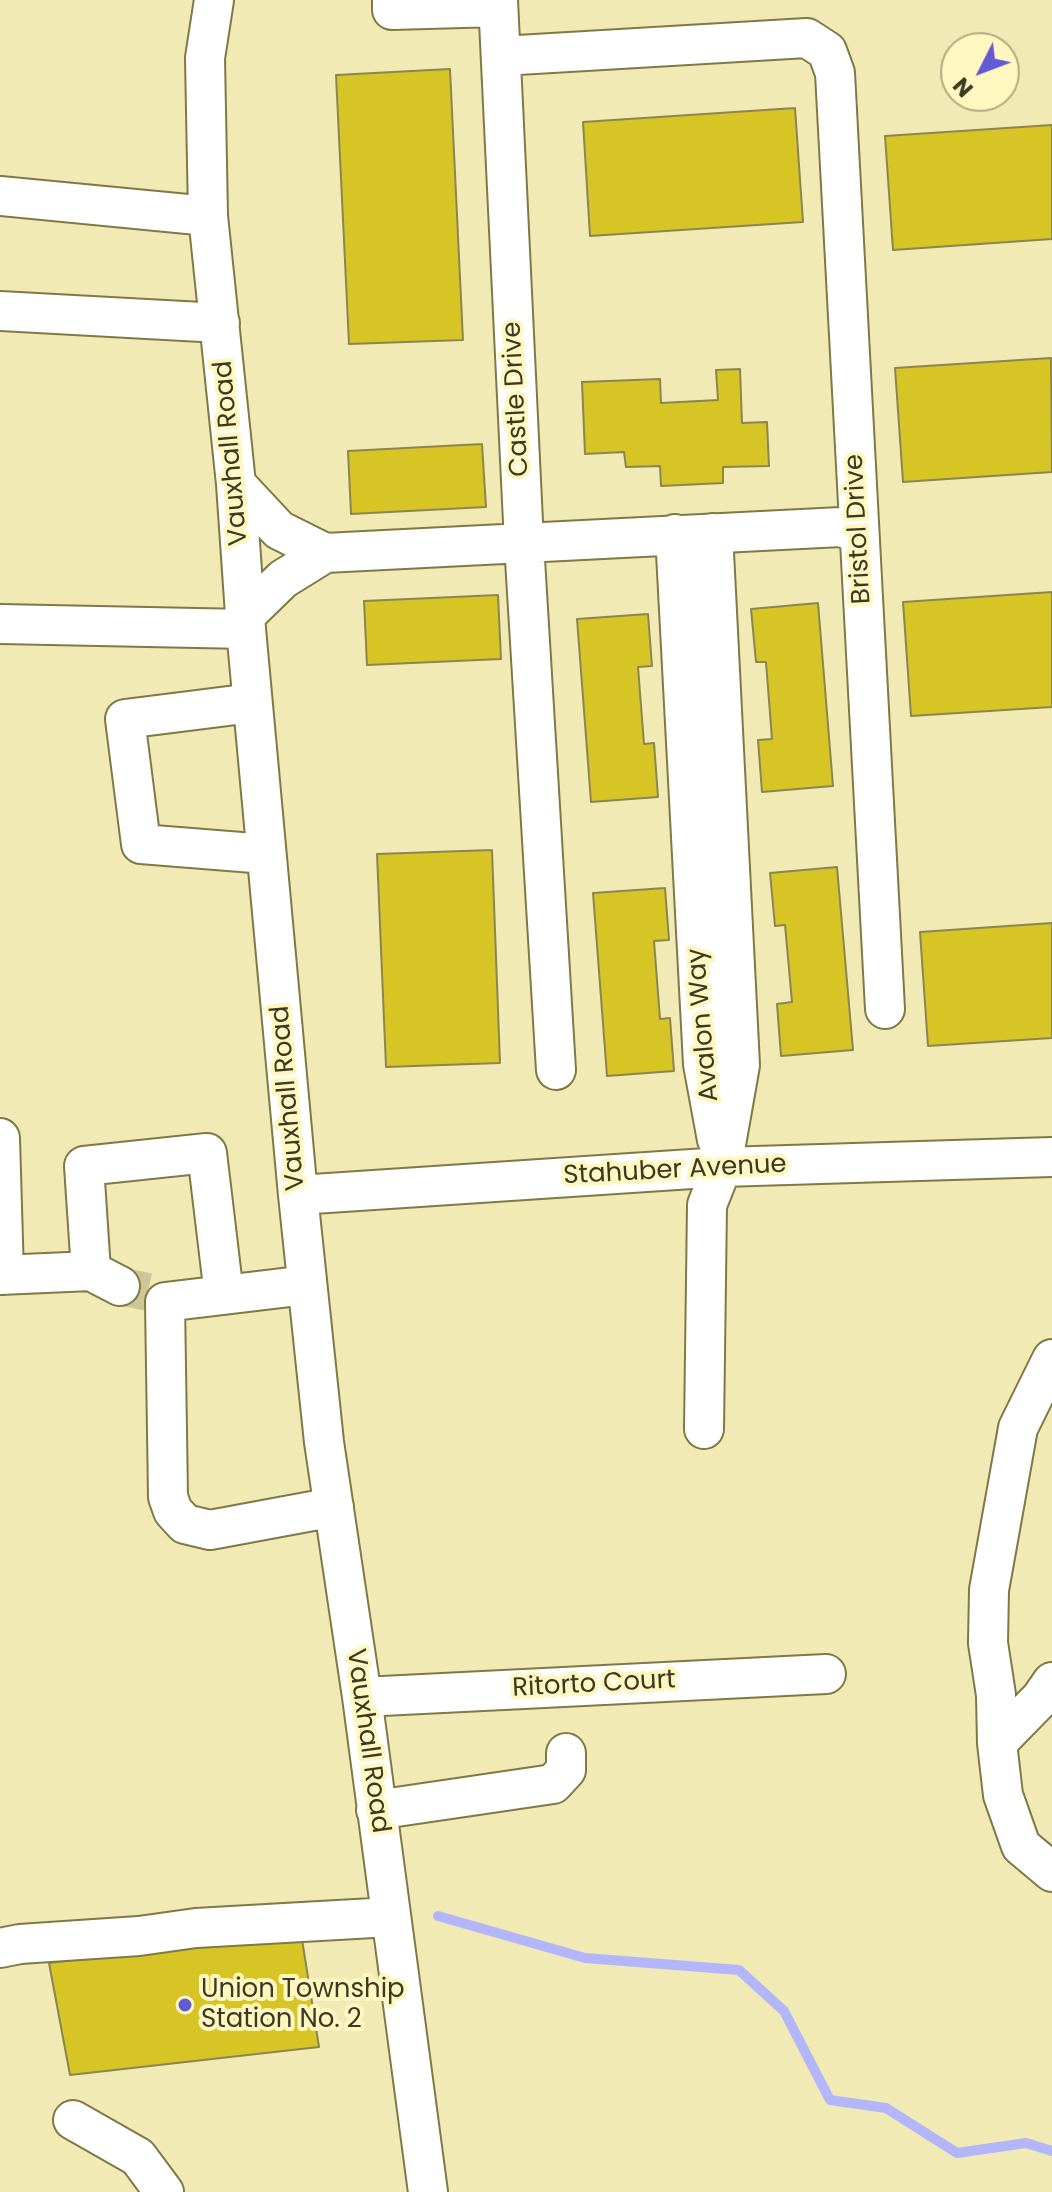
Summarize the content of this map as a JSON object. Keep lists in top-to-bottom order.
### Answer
{
  "streets": {
    "street": [
      "Castle Drive",
      "Vauxhall Road",
      "Bristol Drive",
      "Avalon Way",
      "Stahuber Avenue",
      "Ritorto Court"
    ]
  },
  "crossings": [
    ["Castle Drive", "Bristol Drive"],
    ["Vauxhall Road", "Stahuber Avenue"],
    ["Vauxhall Road", "Ritorto Court"],
    ["Avalon Way", "Stahuber Avenue"]
  ],
  "places": ["Union Township Station No. 2"],
  "north": "bottom left"
}
